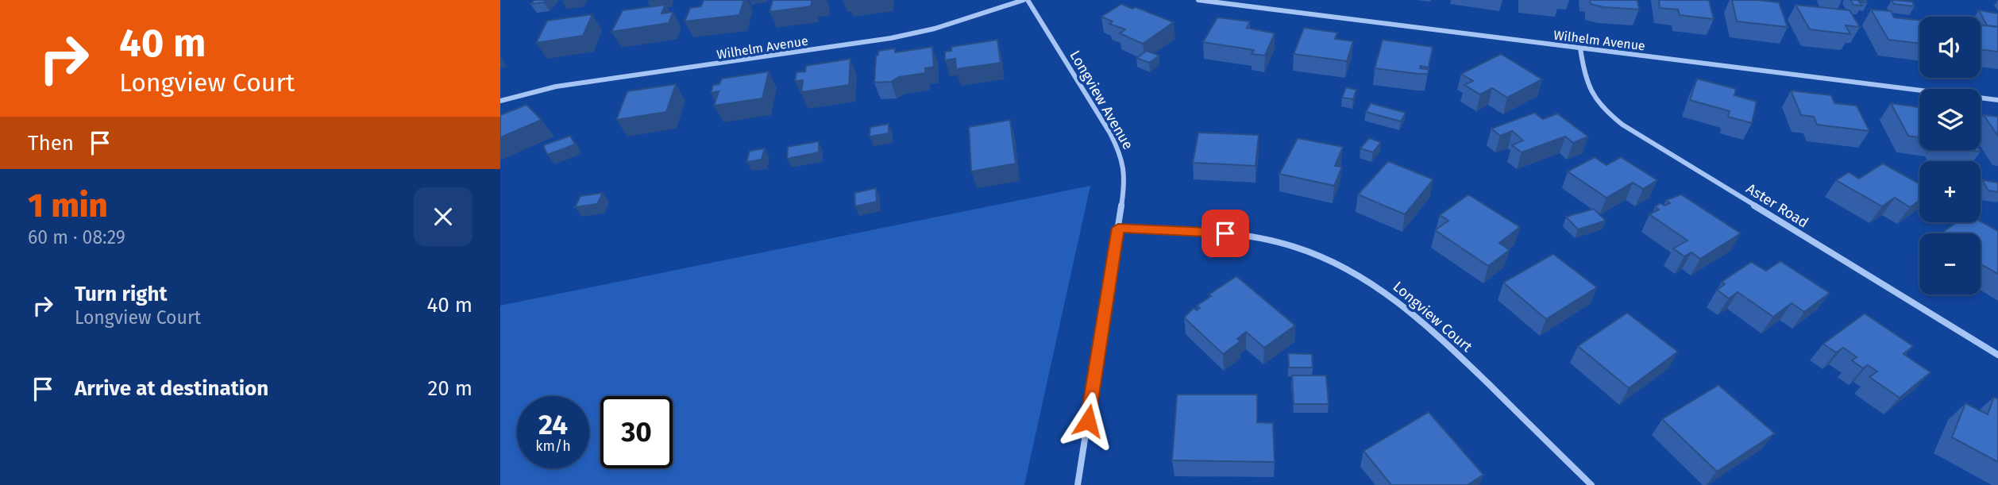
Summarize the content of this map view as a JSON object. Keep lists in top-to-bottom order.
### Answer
{
  "streets": {
    "street": [
      "Wilhelm Avenue",
      "Longview Avenue",
      "Aster Road",
      "Longview Court"
    ]
  },
  "crossings": [
    ["Wilhelm Avenue", "Longview Avenue"],
    ["Wilhelm Avenue", "Aster Road"],
    ["Longview Avenue", "Longview Court"]
  ],
  "page": {
    "turn": ["40 m", "Longview Court"],
    "map_buttons": ["+", "−"],
    "then": "Then",
    "heading": ["1 min", "60 m · 08:29"],
    "list": [
      {
        "name": "Turn right",
        "note": "Longview Court",
        "value": "40 m"
      },
      {
        "name": "Arrive at destination",
        "value": "20 m"
      }
    ],
    "speed": "24 km/h",
    "limit": "30"
  }
}
